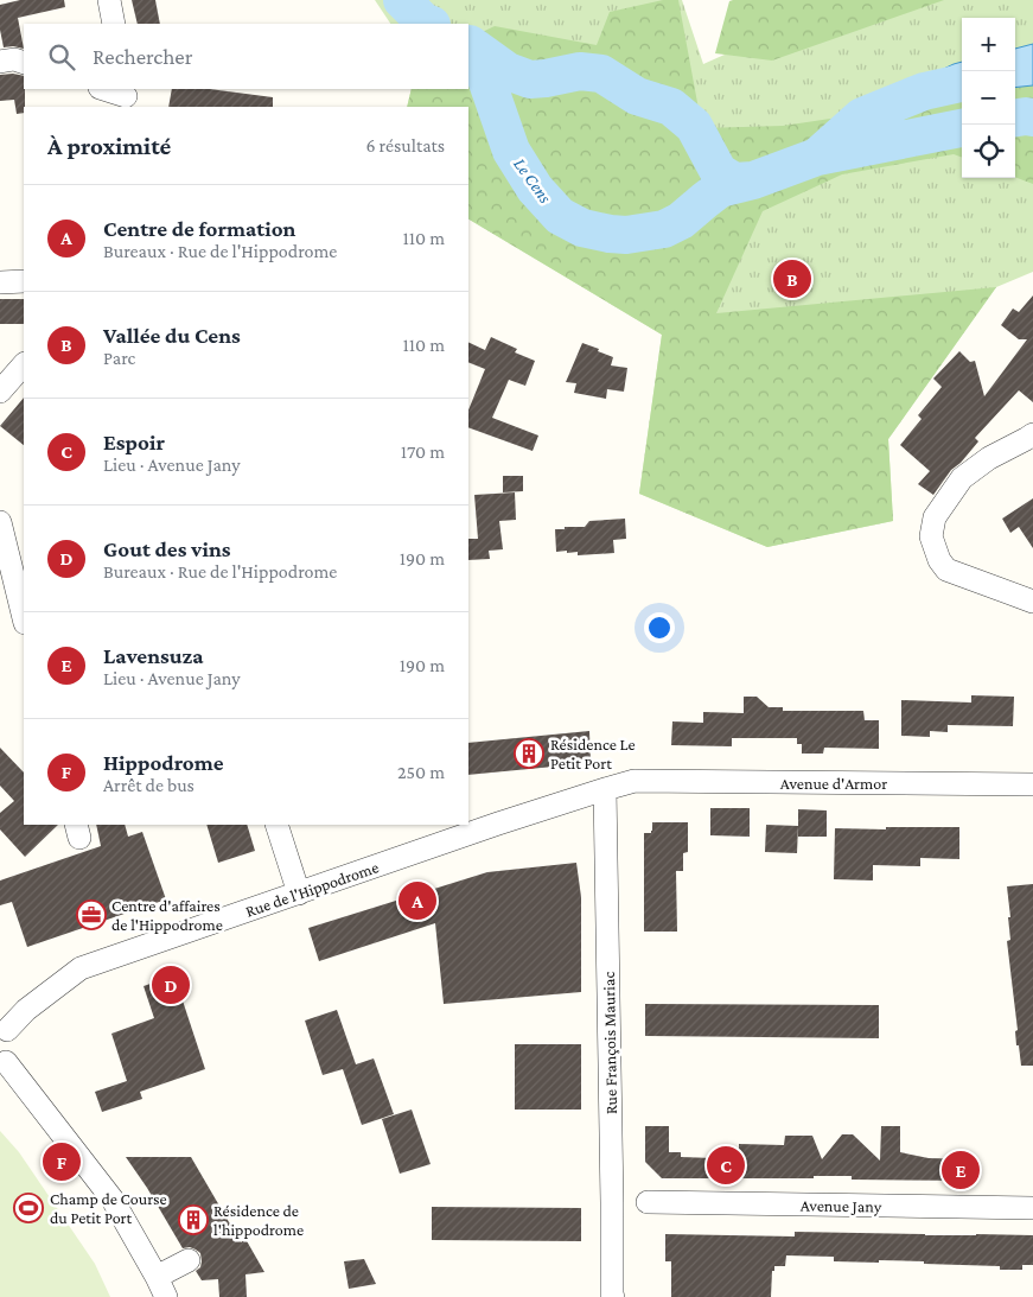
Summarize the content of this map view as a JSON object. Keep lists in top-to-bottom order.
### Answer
{
  "streets": {
    "street": [
      "Avenue d'Armor",
      "Rue de l'Hippodrome",
      "Rue François Mauriac",
      "Avenue Jany"
    ]
  },
  "crossings": [
    ["Avenue d'Armor", "Rue de l'Hippodrome"],
    ["Rue de l'Hippodrome", "Rue François Mauriac"]
  ],
  "water": ["Le Cens"],
  "places": {
    "building": ["Résidence Le Petit Port", "Résidence de l'hippodrome"],
    "office": ["Centre d'affaires de l'Hippodrome"],
    "sports": ["Champ de Course du Petit Port"]
  },
  "page": {
    "map_buttons": ["+", "−"],
    "search": "Rechercher",
    "heading": ["À proximité", "6 résultats"],
    "list": [
      {
        "mark": "A",
        "name": "Centre de formation",
        "note": "Bureaux · Rue de l'Hippodrome",
        "value": "110 m"
      },
      {
        "mark": "B",
        "name": "Vallée du Cens",
        "note": "Parc",
        "value": "110 m"
      },
      {
        "mark": "C",
        "name": "Espoir",
        "note": "Lieu · Avenue Jany",
        "value": "170 m"
      },
      {
        "mark": "D",
        "name": "Gout des vins",
        "note": "Bureaux · Rue de l'Hippodrome",
        "value": "190 m"
      },
      {
        "mark": "E",
        "name": "Lavensuza",
        "note": "Lieu · Avenue Jany",
        "value": "190 m"
      },
      {
        "mark": "F",
        "name": "Hippodrome",
        "note": "Arrêt de bus",
        "value": "250 m"
      }
    ],
    "pins": [
      "B",
      "A",
      "D",
      "F",
      "C",
      "E"
    ]
  }
}
